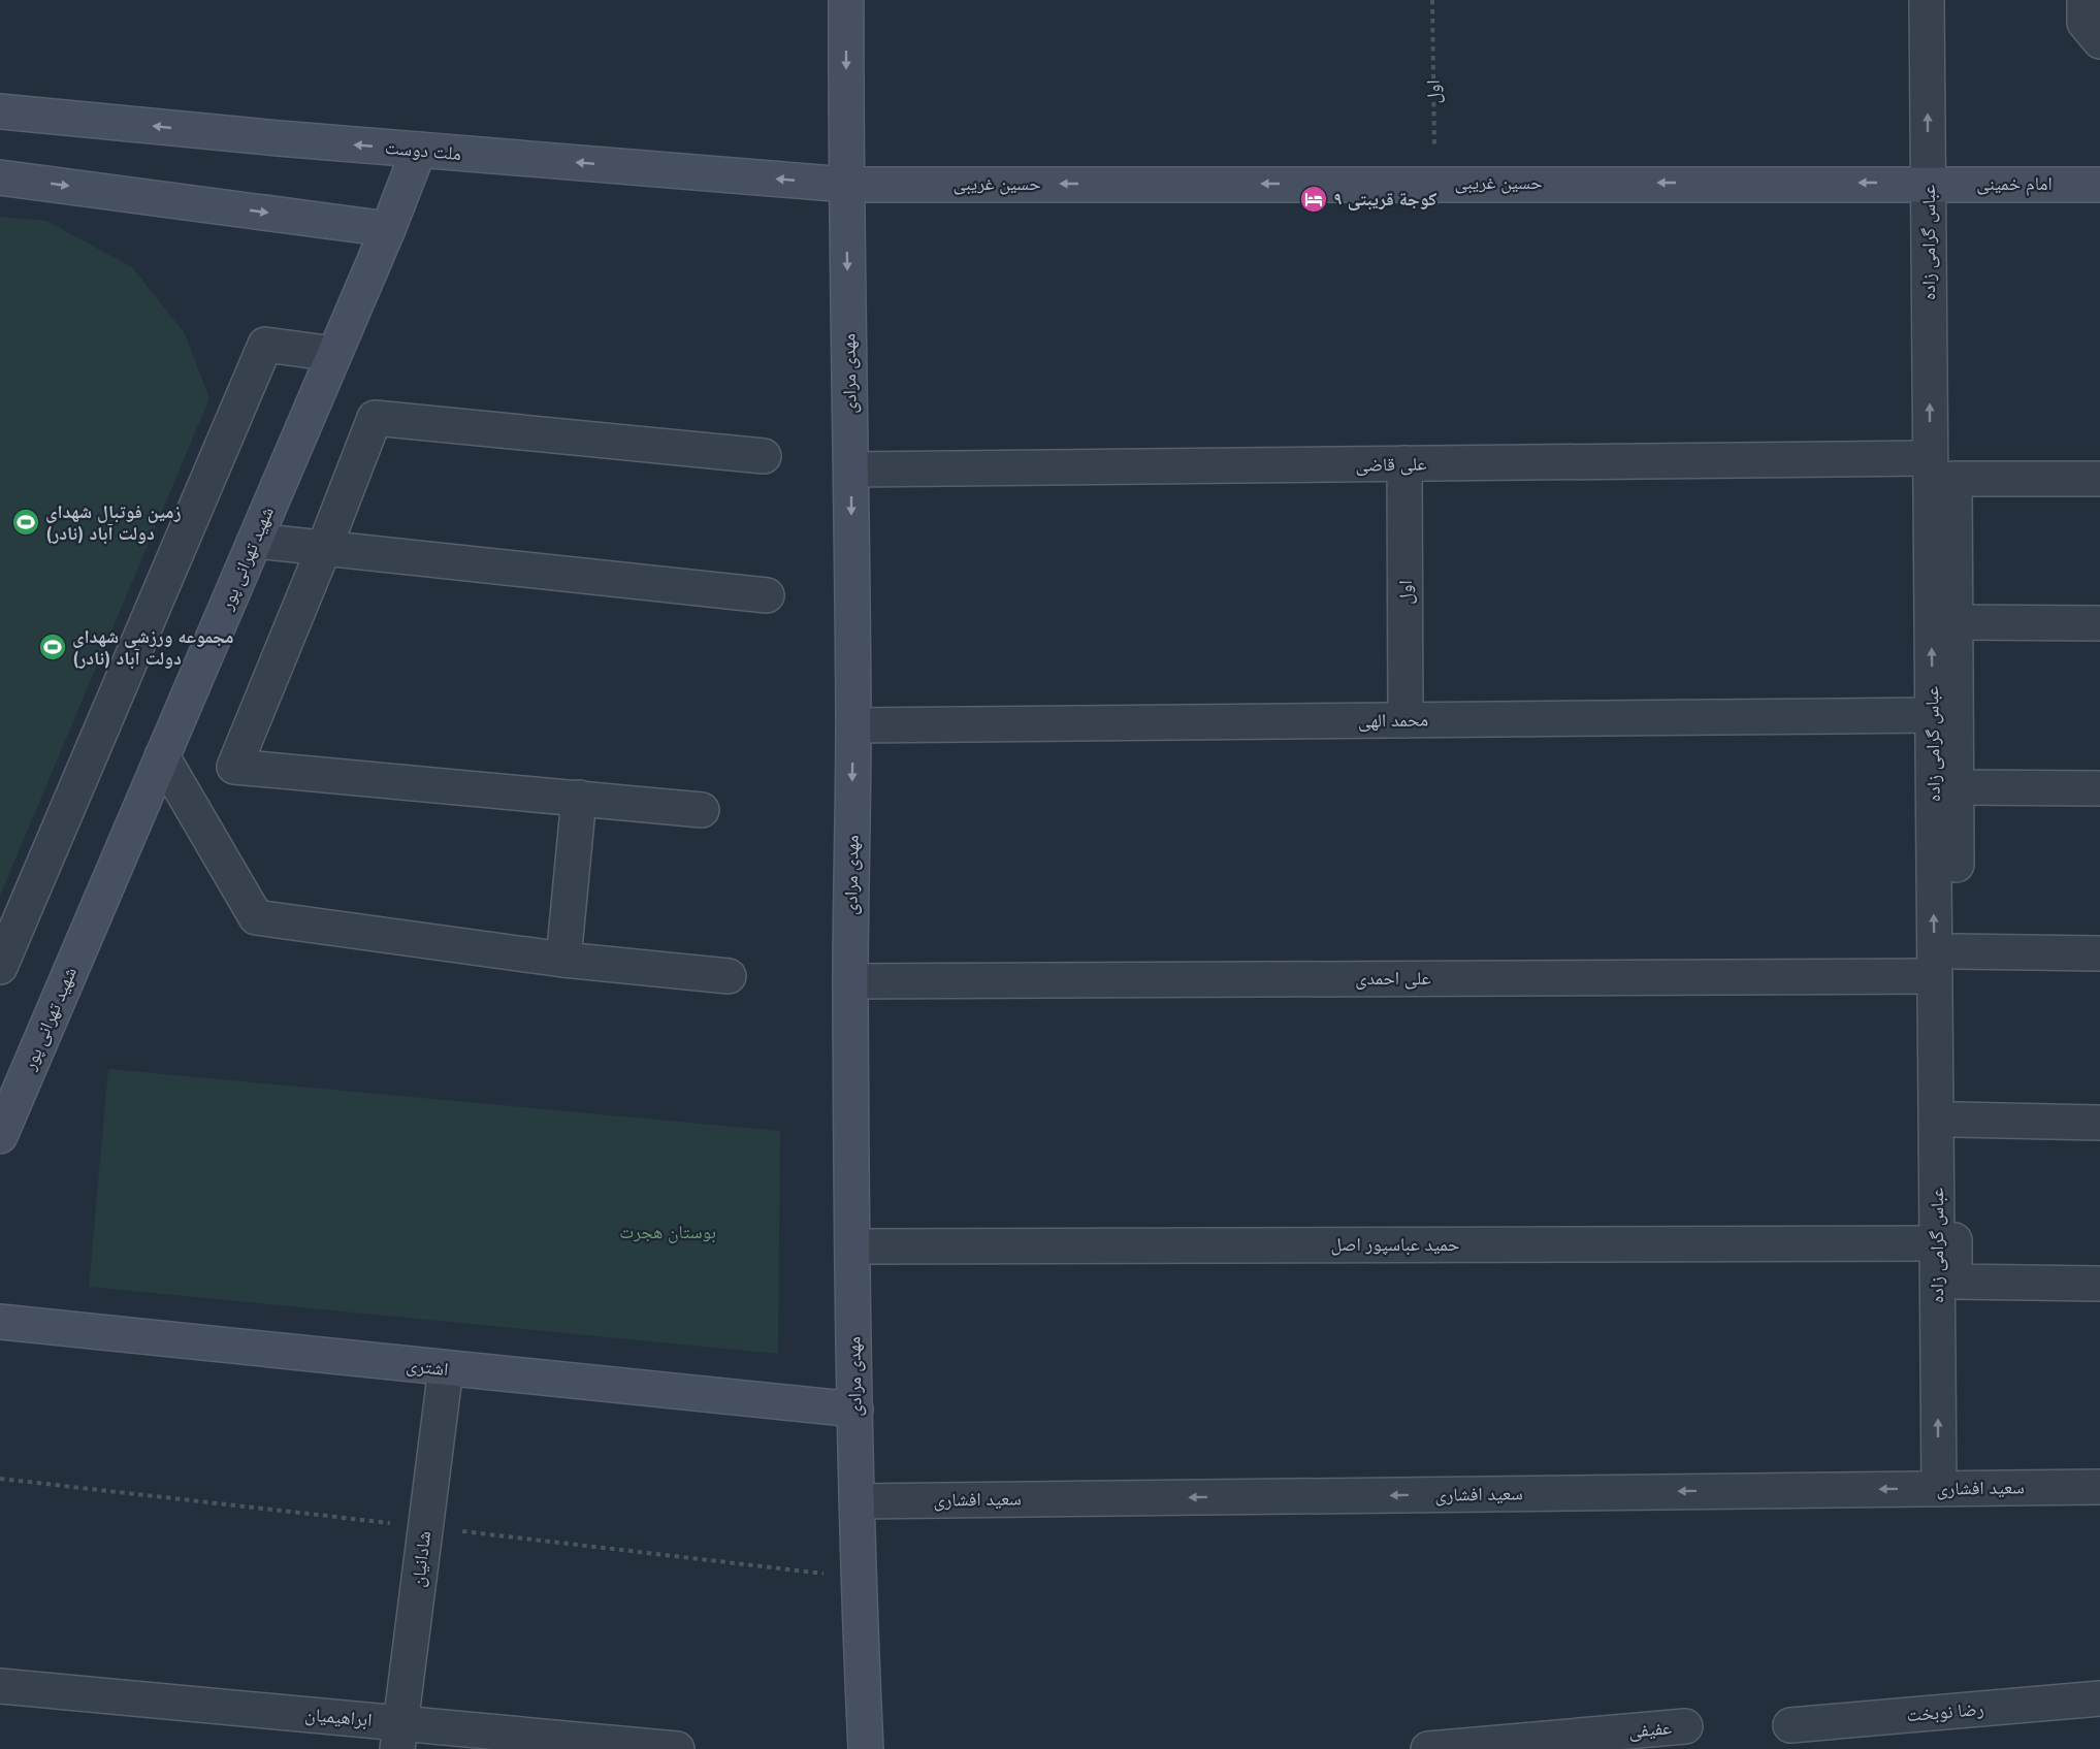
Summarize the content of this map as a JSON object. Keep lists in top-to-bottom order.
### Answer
{
  "streets": {
    "street": [
      "اول",
      "ملت دوست",
      "حسین غریبی",
      "امام خمینی",
      "عباس گرامی زاده",
      "مهدی مرادی",
      "علی قاضی",
      "شهید تهرانی پور",
      "محمد الهی",
      "علی احمدی",
      "حمید عباسپور اصل",
      "اشتری",
      "سعید افشاری",
      "شادانیان",
      "رضا نوبخت",
      "ابراهیمیان",
      "عفیفی"
    ]
  },
  "crossings": [
    ["اول", "حسین غریبی"],
    ["اول", "علی قاضی"],
    ["اول", "محمد الهی"],
    ["ملت دوست", "حسین غریبی"],
    ["ملت دوست", "مهدی مرادی"],
    ["ملت دوست", "شهید تهرانی پور"],
    ["حسین غریبی", "امام خمینی"],
    ["حسین غریبی", "عباس گرامی زاده"],
    ["حسین غریبی", "مهدی مرادی"],
    ["امام خمینی", "عباس گرامی زاده"],
    ["عباس گرامی زاده", "علی قاضی"],
    ["عباس گرامی زاده", "محمد الهی"],
    ["عباس گرامی زاده", "علی احمدی"],
    ["عباس گرامی زاده", "حمید عباسپور اصل"],
    ["عباس گرامی زاده", "سعید افشاری"],
    ["مهدی مرادی", "علی قاضی"],
    ["مهدی مرادی", "محمد الهی"],
    ["مهدی مرادی", "علی احمدی"],
    ["مهدی مرادی", "حمید عباسپور اصل"],
    ["مهدی مرادی", "اشتری"],
    ["مهدی مرادی", "سعید افشاری"],
    ["اشتری", "شادانیان"],
    ["شادانیان", "ابراهیمیان"]
  ],
  "one_way": [
    "حسین غریبی",
    "عباس گرامی زاده",
    "مهدی مرادی",
    "سعید افشاری"
  ],
  "parks": ["بوستان هجرت"],
  "places": {
    "hotel": ["۹ کوجة قریبتی"],
    "sports": ["زمین فوتبال شهدای دولت آباد (نادر)", "مجموعه ورزشی شهدای دولت آباد (نادر)"]
  }
}
